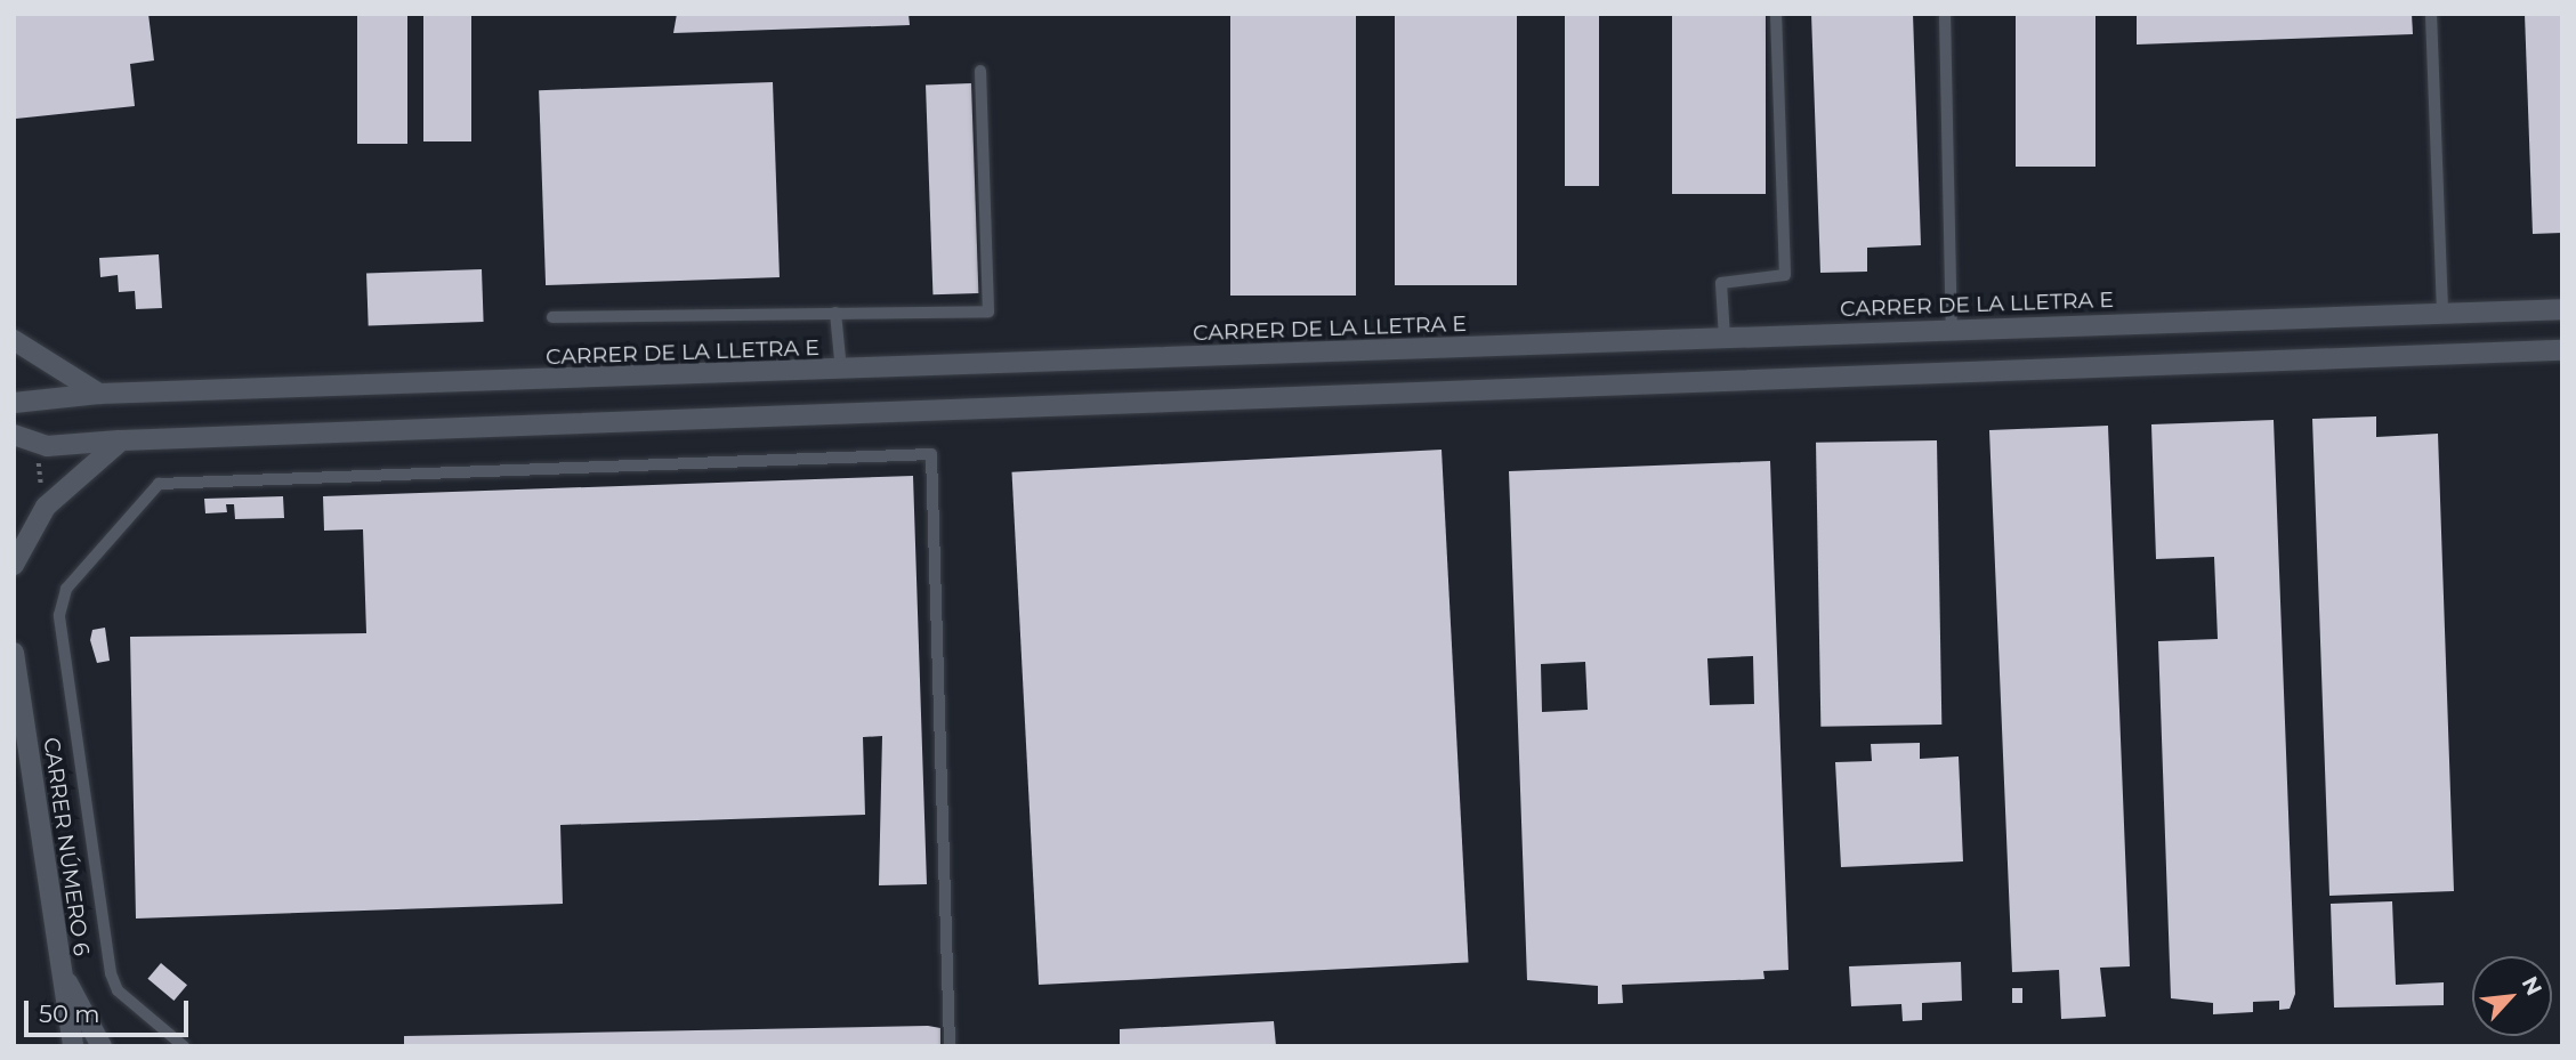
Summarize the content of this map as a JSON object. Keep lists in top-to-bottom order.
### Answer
{
  "streets": {
    "street": ["CARRER DE LA LLETRA E", "CARRER NÚMERO 6"]
  },
  "scale_bar": "50 m",
  "north": "top right"
}
